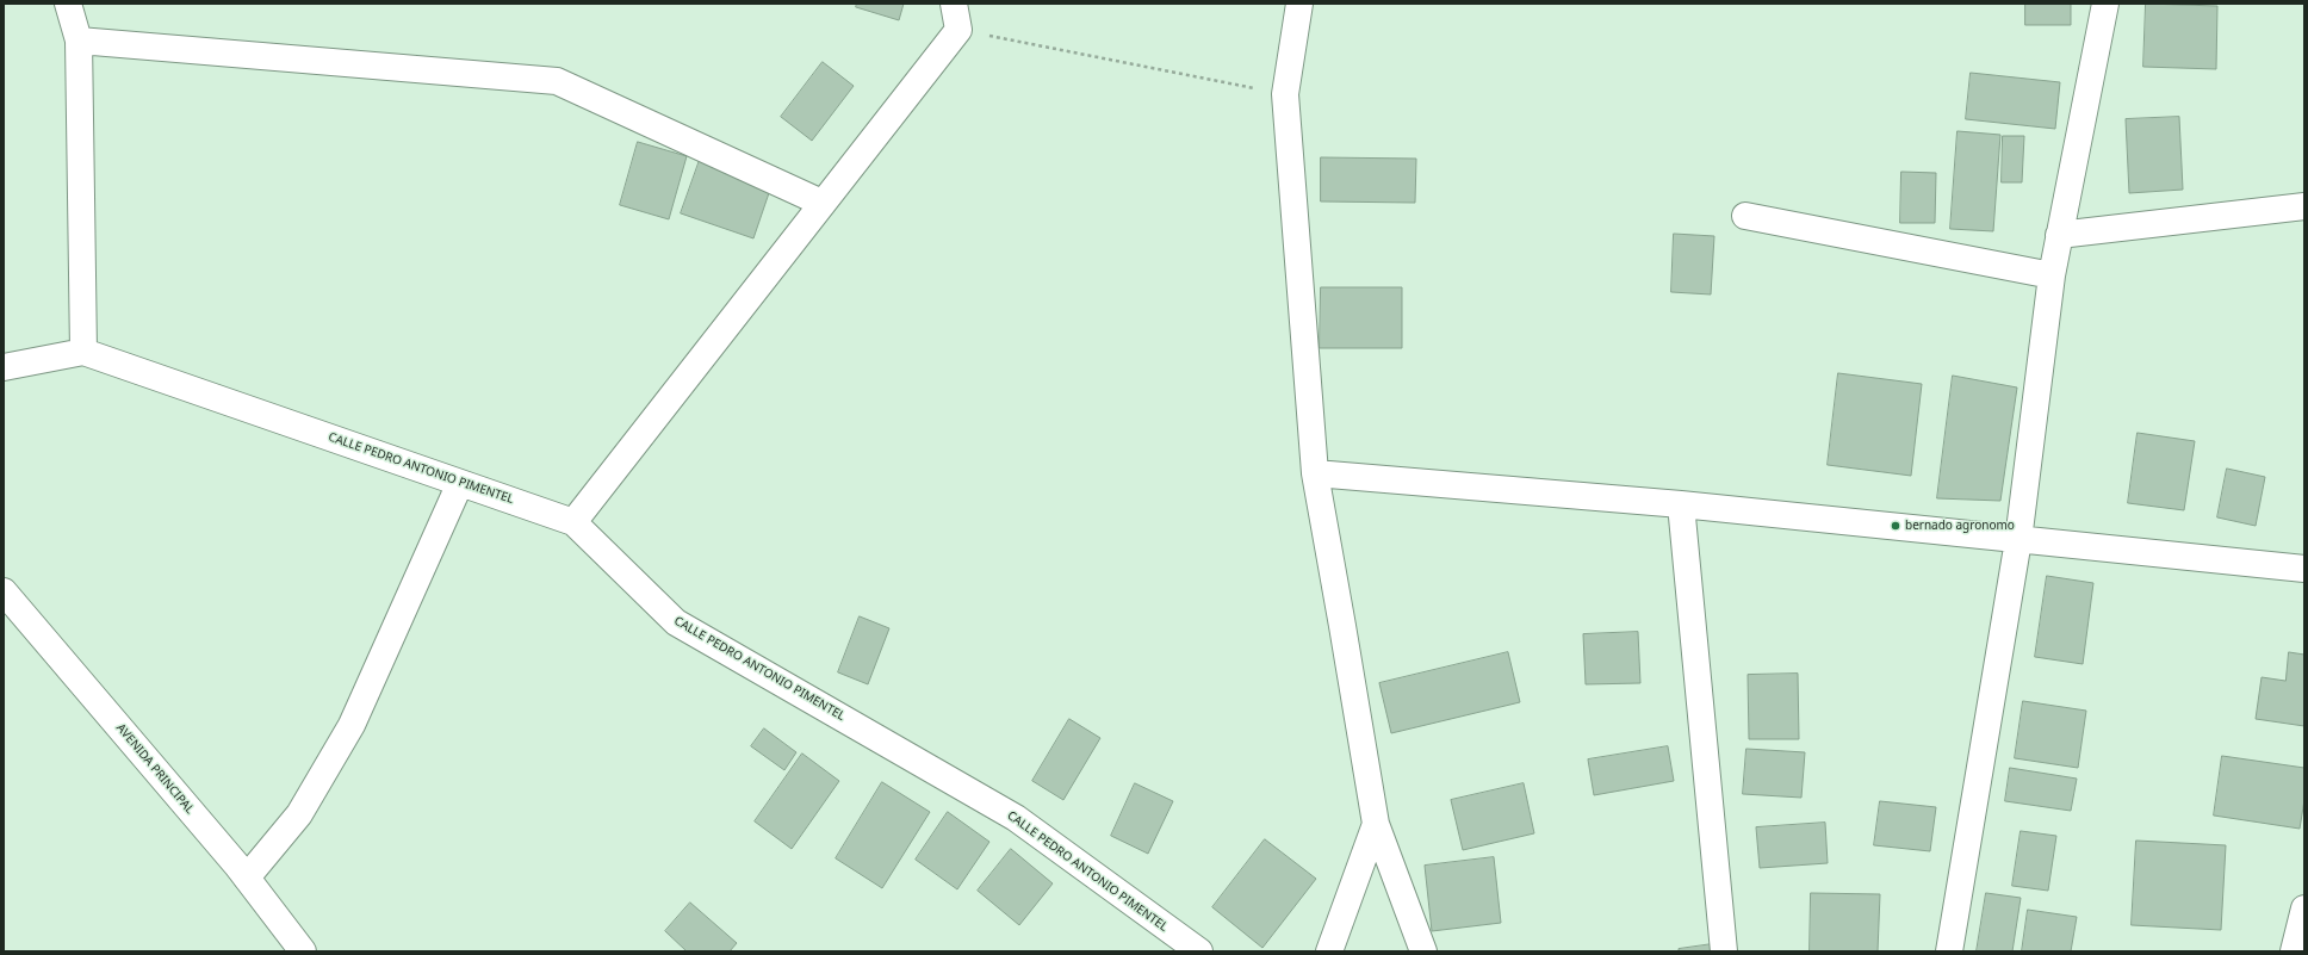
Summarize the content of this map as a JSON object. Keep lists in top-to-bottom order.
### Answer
{
  "streets": {
    "street": ["CALLE PEDRO ANTONIO PIMENTEL", "AVENIDA PRINCIPAL"]
  },
  "places": ["bernado agronomo"]
}
